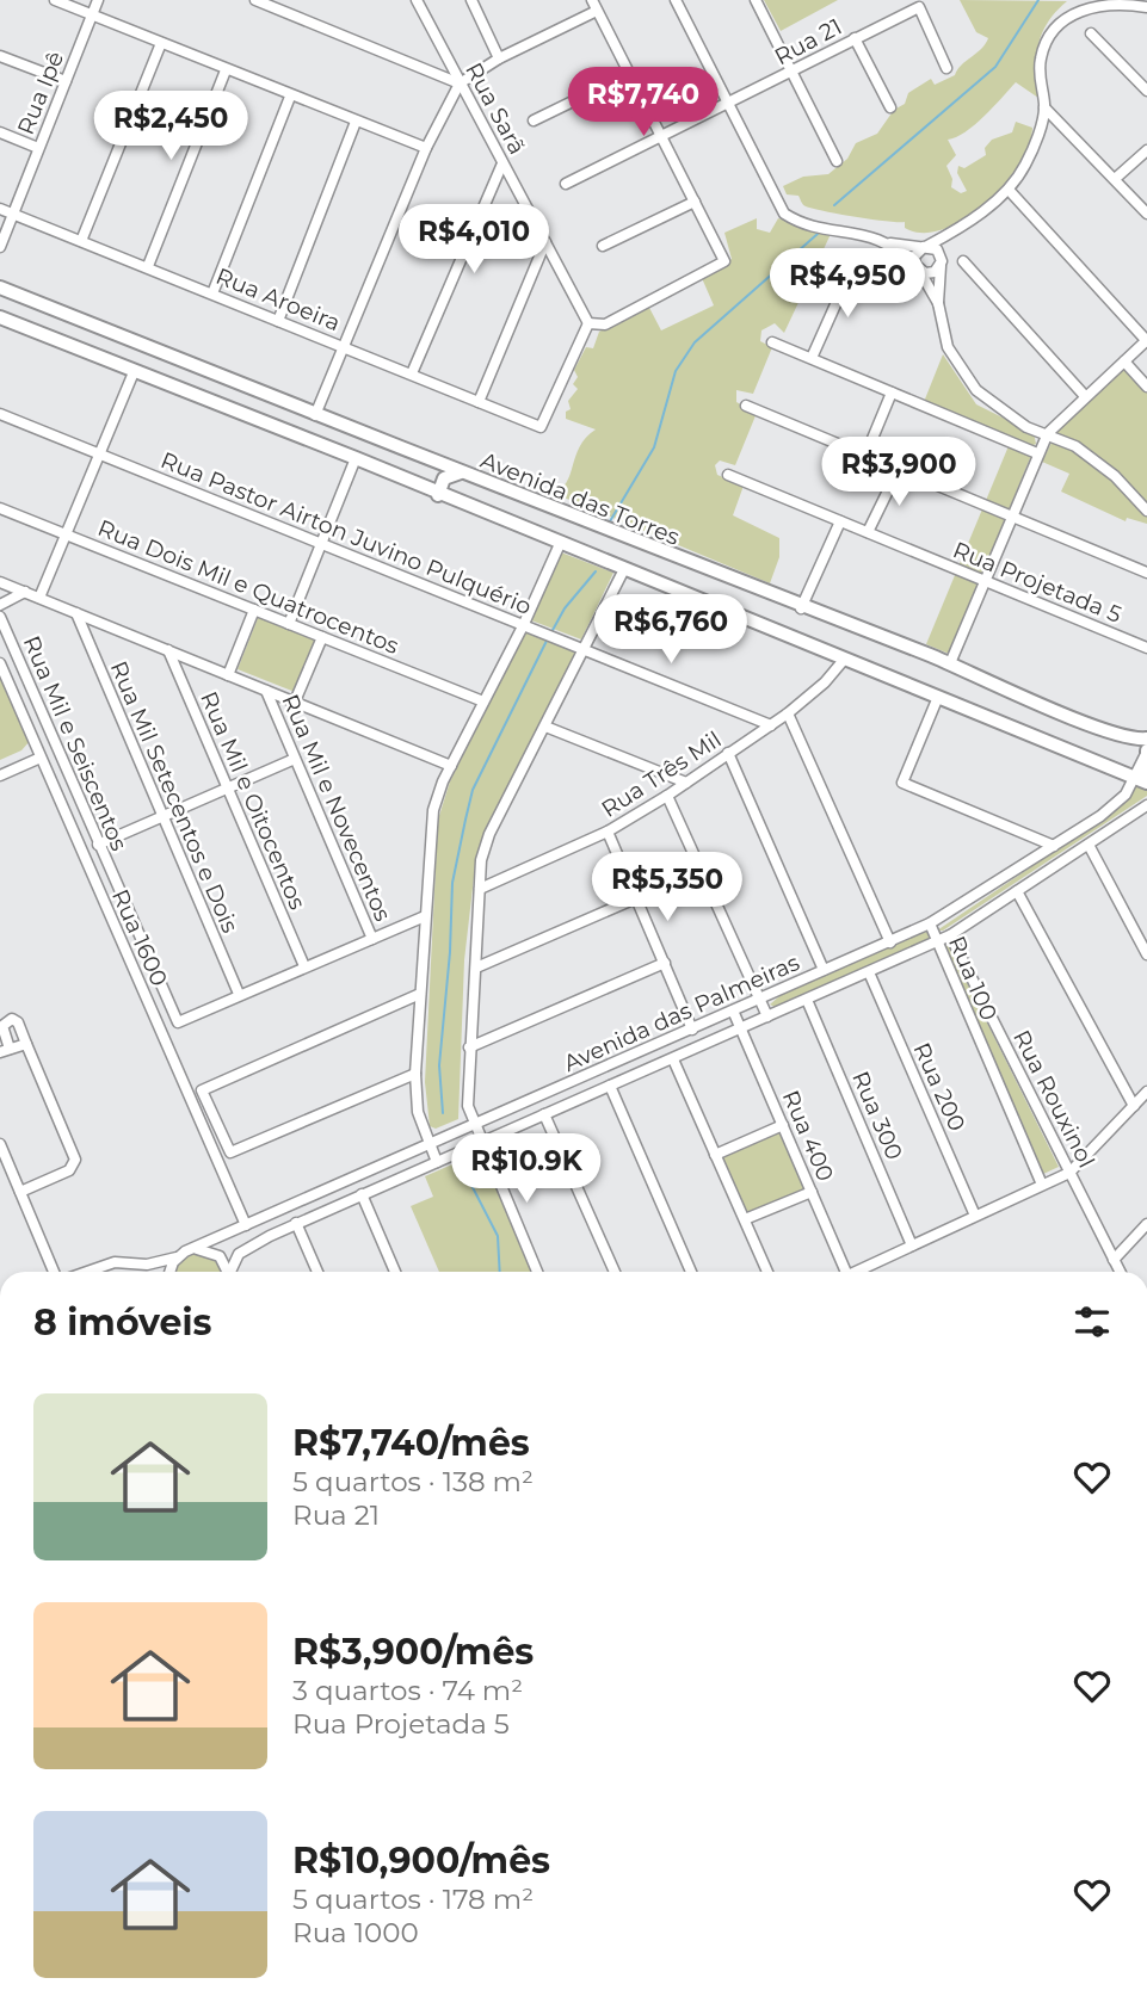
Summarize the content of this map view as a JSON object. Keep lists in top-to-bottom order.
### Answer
{
  "streets": {
    "main road": ["Avenida das Torres"],
    "street": [
      "Rua 21",
      "Rua Ipê",
      "Rua Sarã",
      "Rua Aroeira",
      "Rua Pastor Airton Juvino Pulquério",
      "Rua Projetada 5",
      "Rua Dois Mil e Quatrocentos",
      "Rua Mil e Seiscentos",
      "Rua Três Mil",
      "Rua Mil Setecentos e Dois",
      "Rua Mil e Oitocentos",
      "Rua Mil e Novecentos",
      "Rua 1600",
      "Rua 100",
      "Avenida das Palmeiras",
      "Rua 200",
      "Rua Rouxinol",
      "Rua 300",
      "Rua 400"
    ]
  },
  "crossings": [
    ["Rua Ipê", "Rua Aroeira"],
    ["Rua Sarã", "Rua Aroeira"],
    ["Rua Pastor Airton Juvino Pulquério", "Rua Três Mil"],
    ["Rua Mil e Seiscentos", "Rua Mil Setecentos e Dois"],
    ["Rua 1600", "Avenida das Palmeiras"],
    ["Rua 100", "Avenida das Palmeiras"],
    ["Avenida das Palmeiras", "Rua 200"],
    ["Avenida das Palmeiras", "Rua Rouxinol"],
    ["Avenida das Palmeiras", "Rua 300"],
    ["Avenida das Palmeiras", "Rua 400"]
  ],
  "page": {
    "price": [
      "R$7,740",
      "R$2,450",
      "R$4,010",
      "R$4,950",
      "R$3,900",
      "R$6,760",
      "R$5,350",
      "R$10.9K"
    ],
    "heading": "8 imóveis",
    "list": [
      {
        "name": "R$7,740/mês",
        "note": "5 quartos · 138 m² · Rua 21"
      },
      {
        "name": "R$3,900/mês",
        "note": "3 quartos · 74 m² · Rua Projetada 5"
      },
      {
        "name": "R$10,900/mês",
        "note": "5 quartos · 178 m² · Rua 1000"
      }
    ]
  }
}
